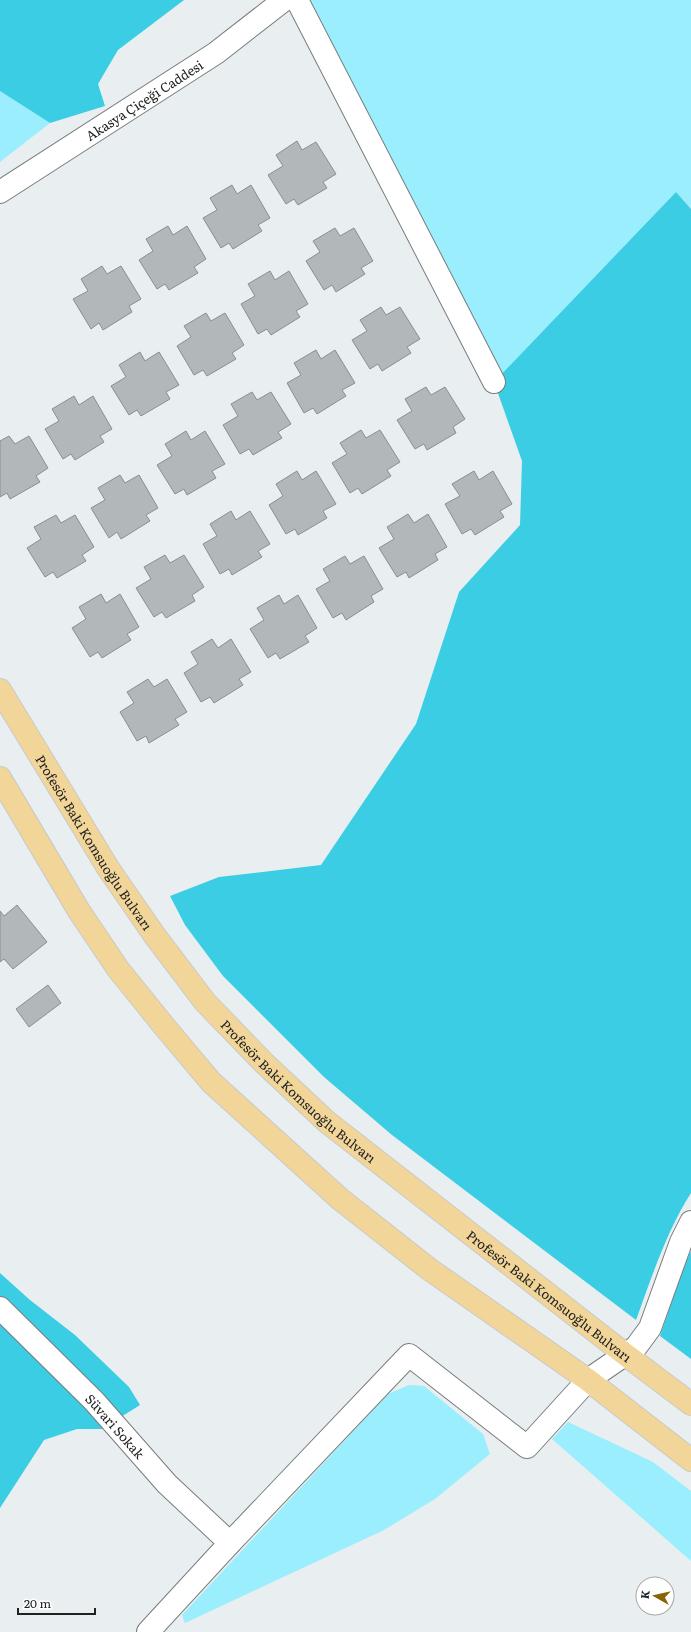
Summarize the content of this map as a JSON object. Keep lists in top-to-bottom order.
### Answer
{
  "streets": {
    "main road": ["Profesör Baki Komsuoğlu Bulvarı"],
    "street": ["Akasya Çiçeği Caddesi", "Süvari Sokak"]
  },
  "scale_bar": "20 m",
  "north": "left"
}
